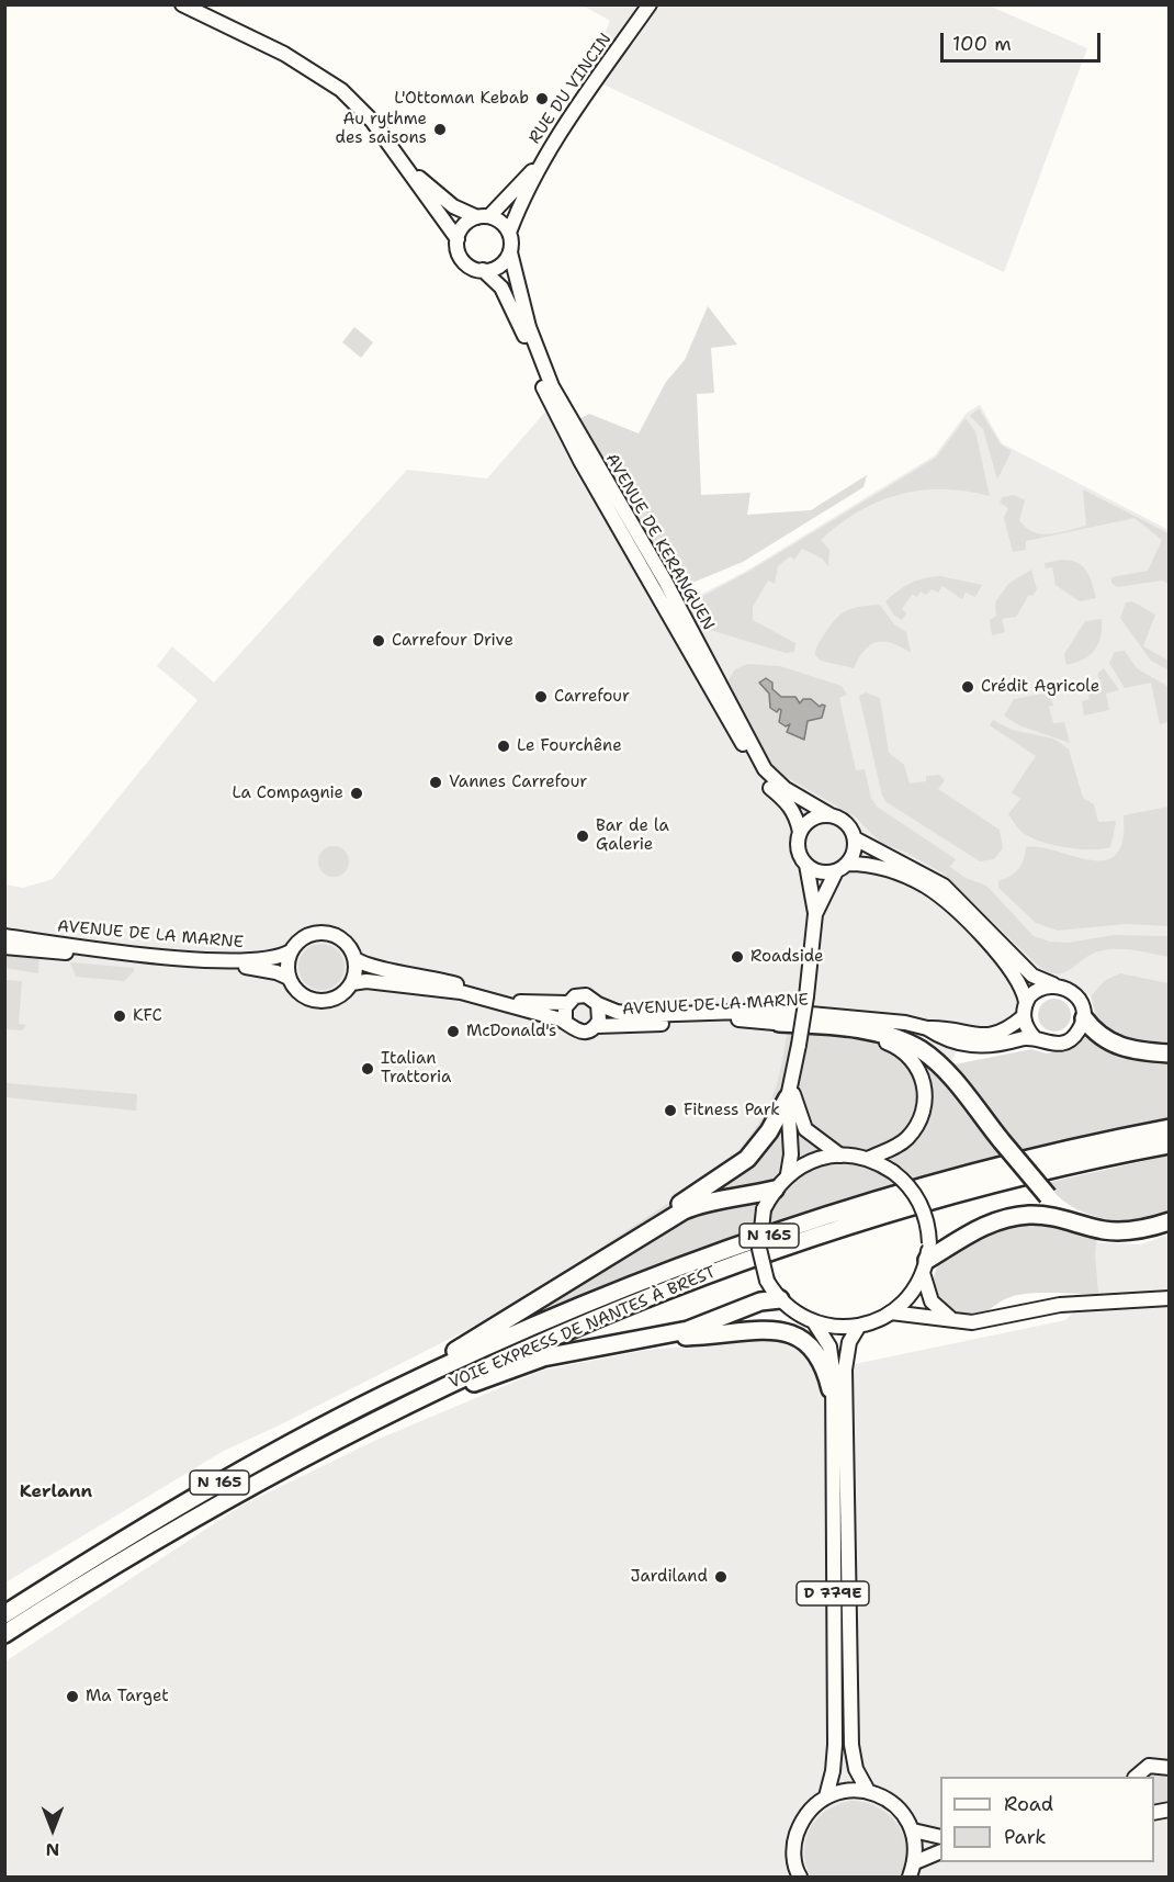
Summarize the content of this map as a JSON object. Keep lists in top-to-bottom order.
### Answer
{
  "streets": {
    "highway": ["N 165", "VOIE EXPRESS DE NANTES À BREST"],
    "main road": [
      "RUE DU VINCIN",
      "AVENUE DE KERANGUEN",
      "AVENUE DE LA MARNE",
      "D 779E"
    ]
  },
  "crossings": [
    ["RUE DU VINCIN", "AVENUE DE KERANGUEN"]
  ],
  "districts": ["Kerlann"],
  "places": [
    "L'Ottoman Kebab",
    "Au rythme des saisons",
    "Carrefour Drive",
    "Crédit Agricole",
    "Carrefour",
    "Le Fourchêne",
    "Vannes Carrefour",
    "La Compagnie",
    "Bar de la Galerie",
    "Roadside",
    "KFC",
    "McDonald's",
    "Italian Trattoria",
    "Fitness Park",
    "Jardiland",
    "Ma Target"
  ],
  "legend": ["Road", "Park"],
  "scale_bar": "100 m",
  "north": "bottom"
}
